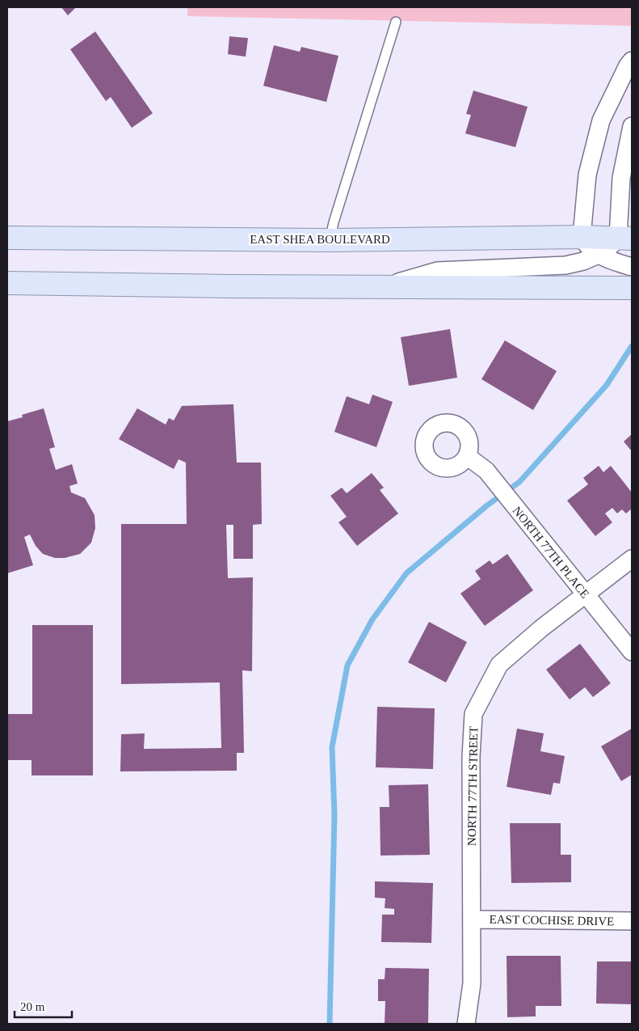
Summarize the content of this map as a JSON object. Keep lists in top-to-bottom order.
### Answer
{
  "streets": {
    "main road": ["EAST SHEA BOULEVARD"],
    "street": ["NORTH 77TH PLACE", "NORTH 77TH STREET", "EAST COCHISE DRIVE"]
  },
  "crossings": [
    ["NORTH 77TH PLACE", "NORTH 77TH STREET"],
    ["NORTH 77TH STREET", "EAST COCHISE DRIVE"]
  ],
  "scale_bar": "20 m"
}
